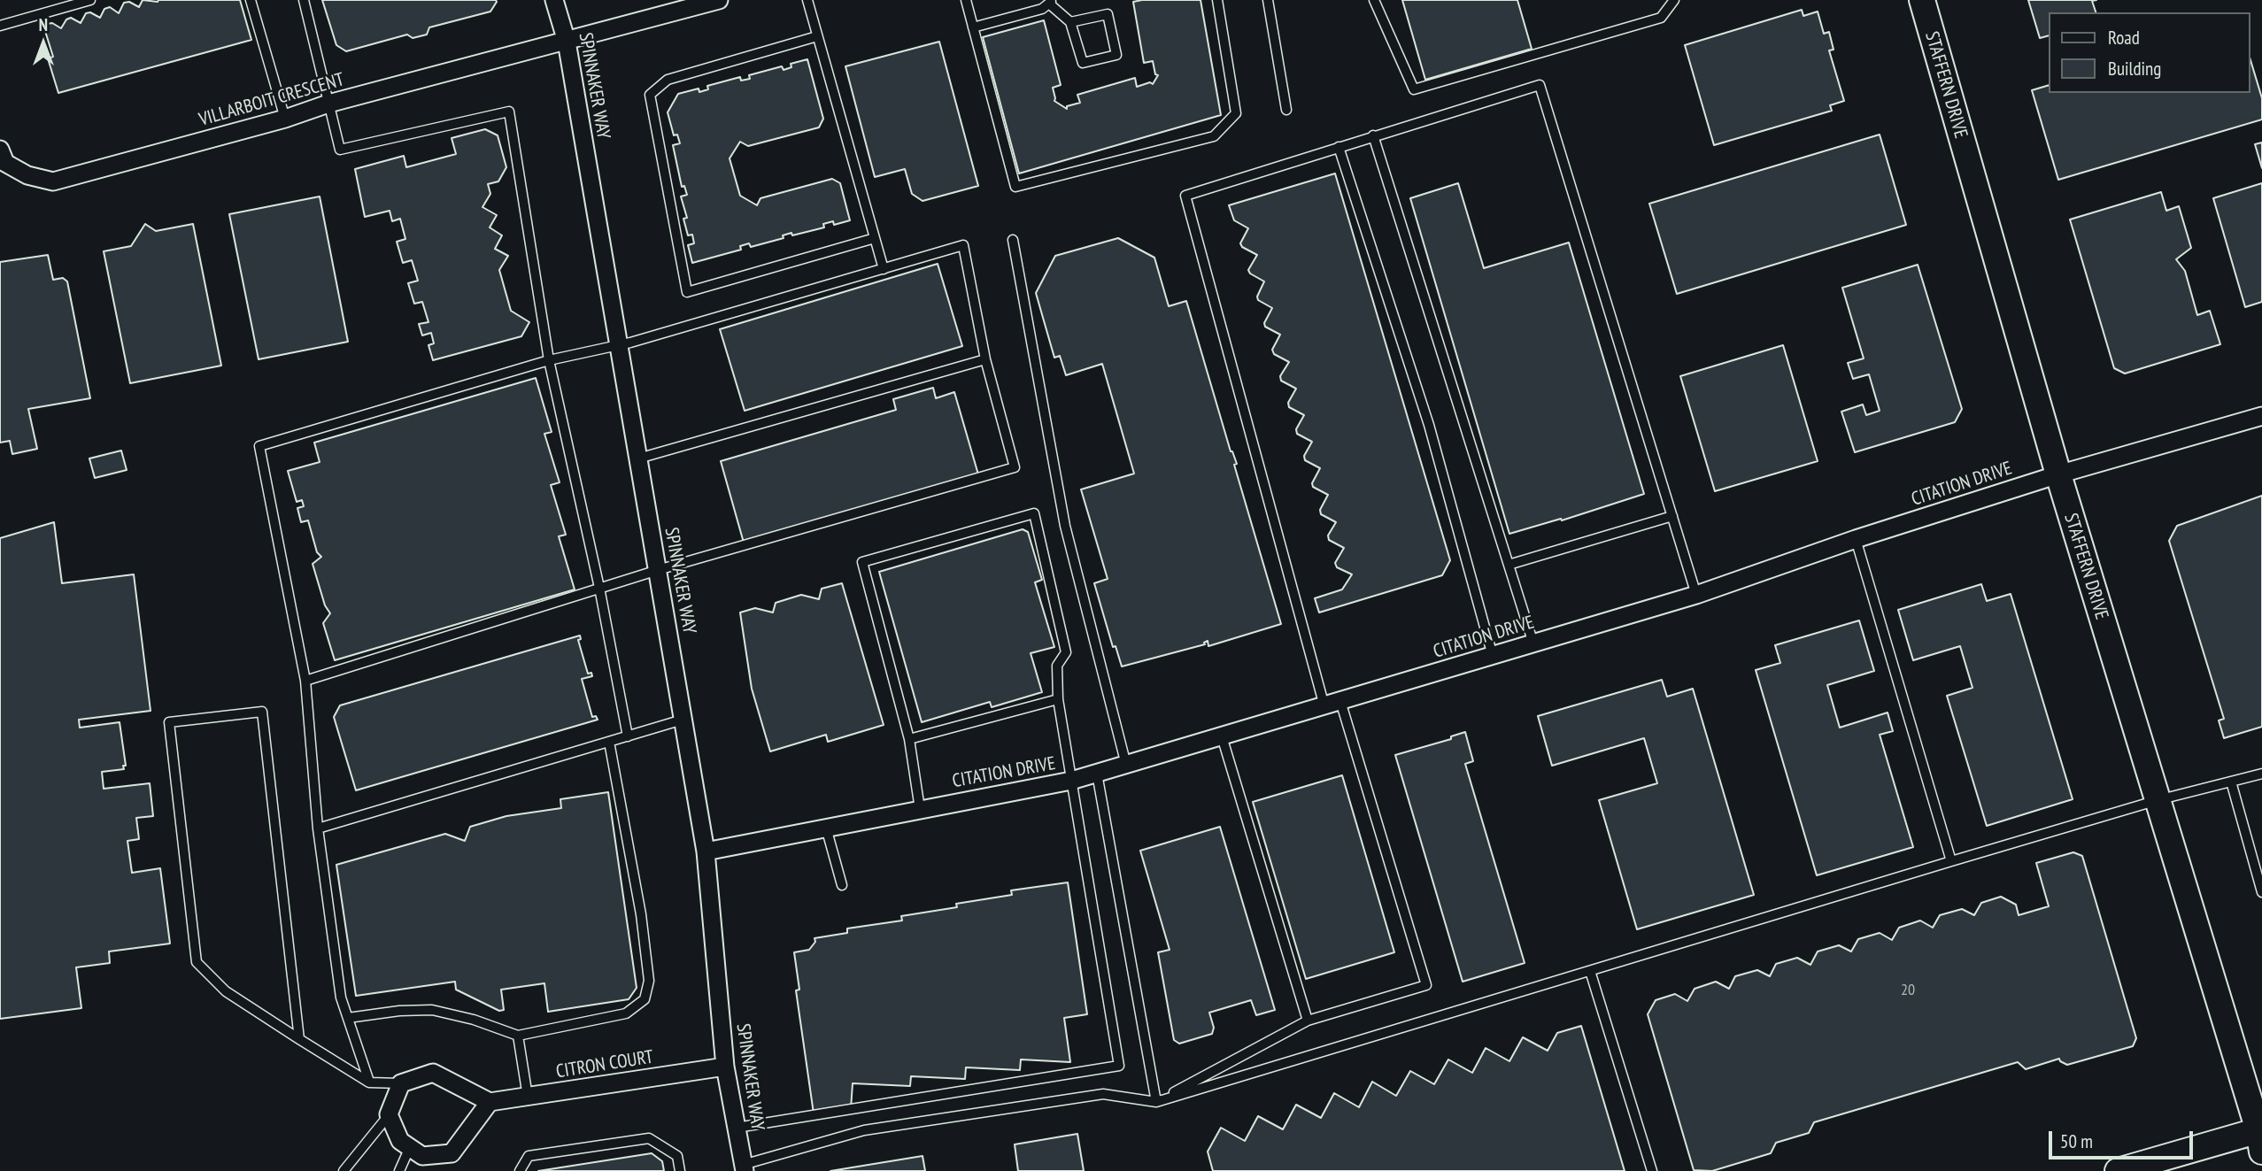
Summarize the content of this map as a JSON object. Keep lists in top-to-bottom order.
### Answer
{
  "streets": {
    "street": [
      "STAFFERN DRIVE",
      "SPINNAKER WAY",
      "VILLARBOIT CRESCENT",
      "CITATION DRIVE",
      "CITRON COURT"
    ]
  },
  "crossings": [
    ["STAFFERN DRIVE", "CITATION DRIVE"],
    ["SPINNAKER WAY", "VILLARBOIT CRESCENT"],
    ["SPINNAKER WAY", "CITATION DRIVE"],
    ["SPINNAKER WAY", "CITRON COURT"]
  ],
  "house_numbers": ["20"],
  "legend": ["Road", "Building"],
  "scale_bar": "50 m",
  "north": "top"
}
